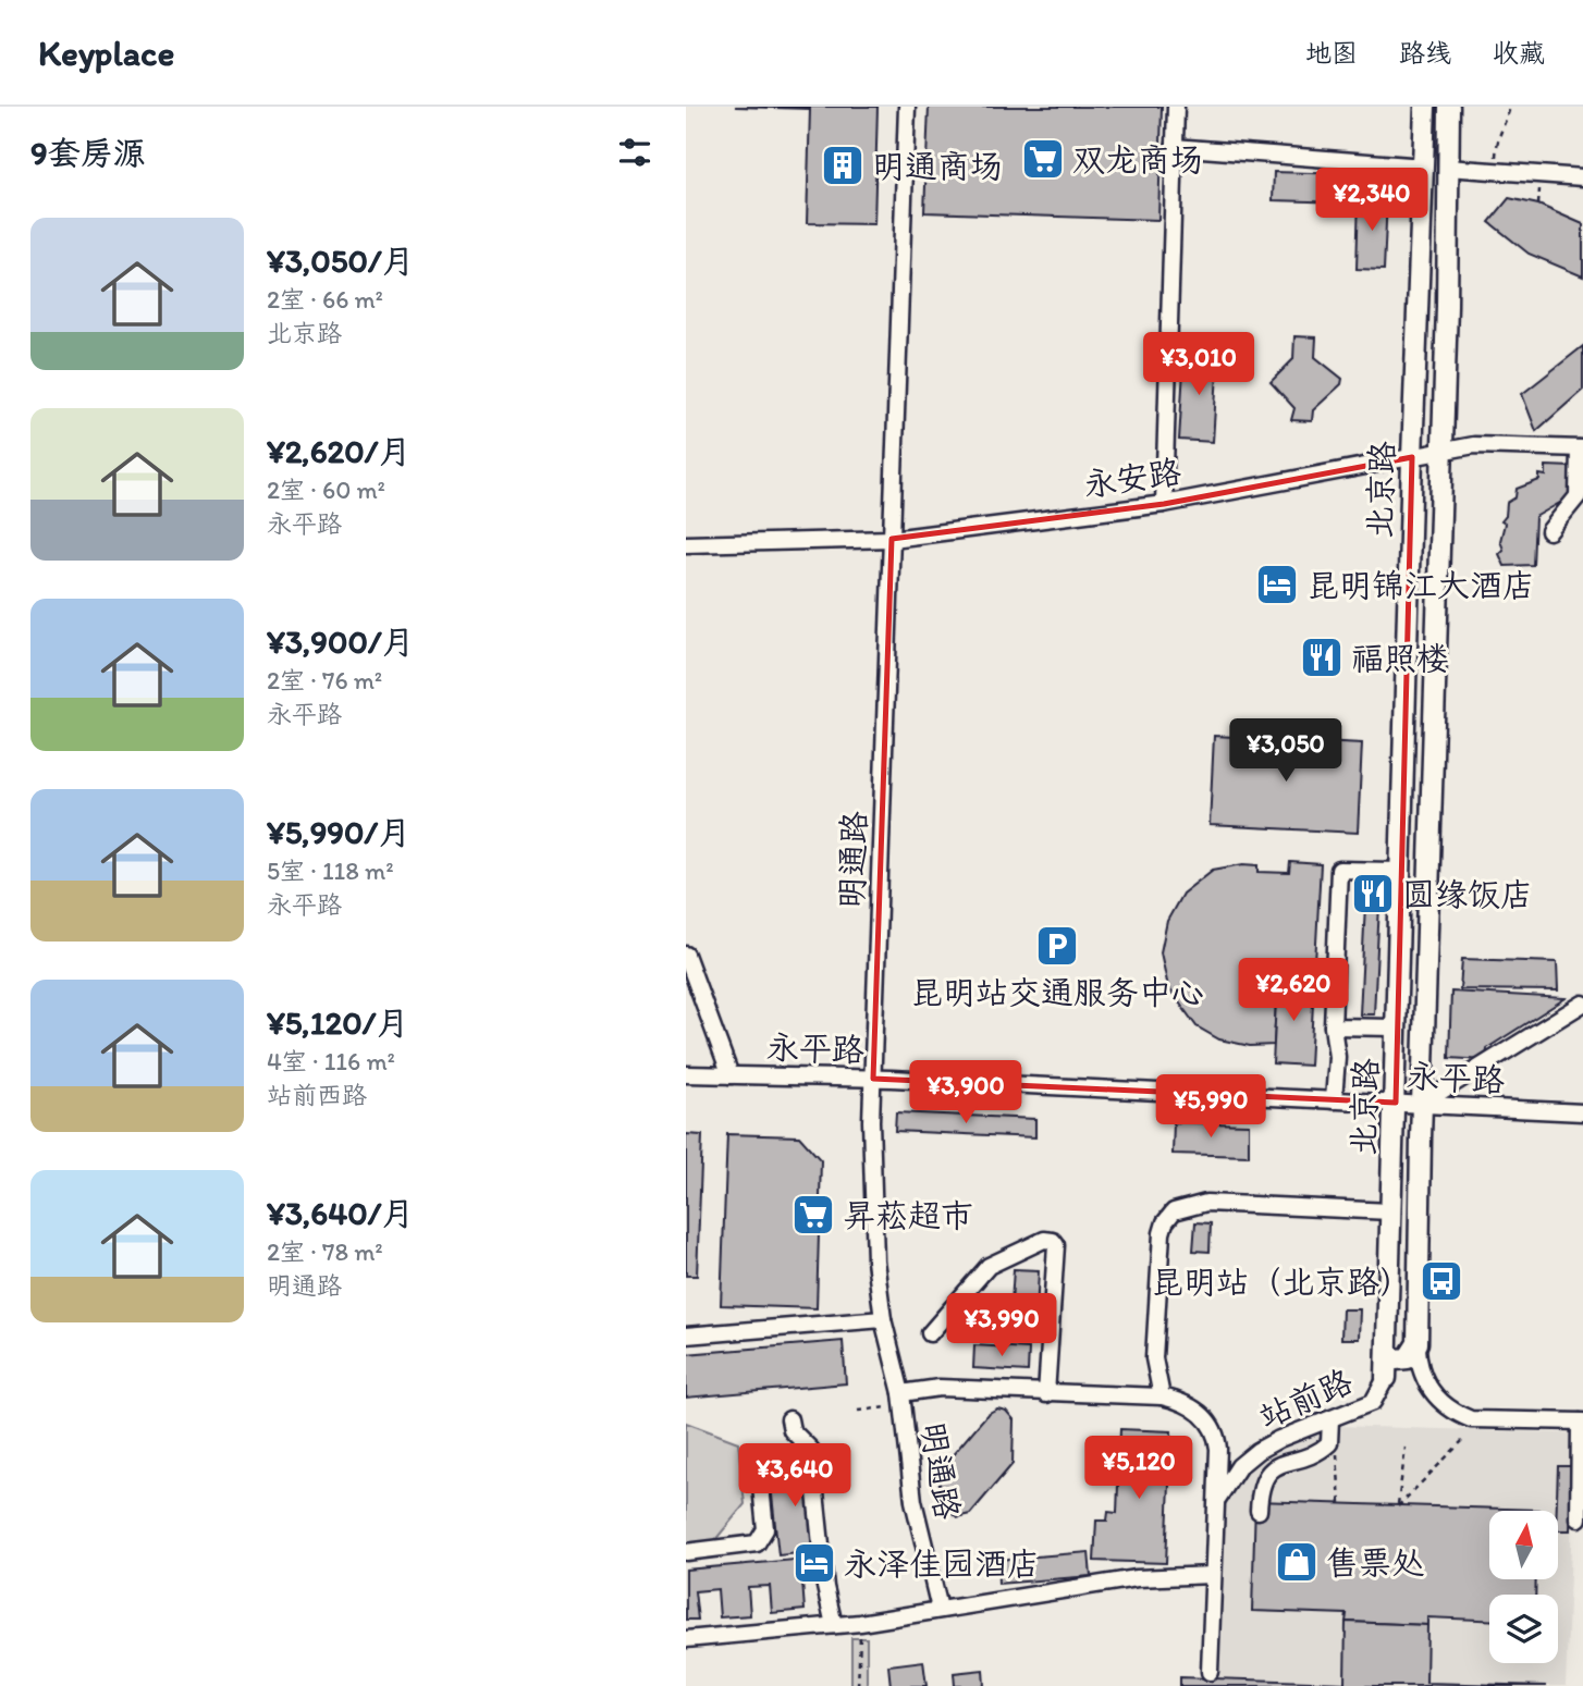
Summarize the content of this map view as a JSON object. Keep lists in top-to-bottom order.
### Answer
{
  "streets": {
    "main road": ["北京路"],
    "street": [
      "永安路",
      "明通路",
      "永平路",
      "站前路"
    ]
  },
  "crossings": [
    ["永安路", "北京路"],
    ["永安路", "明通路"],
    ["北京路", "永平路"],
    ["北京路", "站前路"],
    ["明通路", "永平路"],
    ["明通路", "站前路"]
  ],
  "places": {
    "supermarket": ["双龙商场", "昇菘超市"],
    "building": ["明通商场"],
    "hotel": ["昆明锦江大酒店", "永泽佳园酒店"],
    "restaurant": ["福照楼", "圆缘饭店"],
    "parking": ["昆明站交通服务中心"],
    "bus stop": ["昆明站（北京路）"],
    "shop": ["售票处"]
  },
  "north": "top",
  "page": {
    "header": "Keyplace",
    "nav": ["地图", "路线", "收藏"],
    "heading": "9套房源",
    "price": [
      "¥2,340",
      "¥3,010",
      "¥3,050",
      "¥2,620",
      "¥3,900",
      "¥5,990",
      "¥3,990",
      "¥5,120",
      "¥3,640"
    ],
    "list": [
      {
        "name": "¥3,050/月",
        "note": "2室 · 66 m² · 北京路"
      },
      {
        "name": "¥2,620/月",
        "note": "2室 · 60 m² · 永平路"
      },
      {
        "name": "¥3,900/月",
        "note": "2室 · 76 m² · 永平路"
      },
      {
        "name": "¥5,990/月",
        "note": "5室 · 118 m² · 永平路"
      },
      {
        "name": "¥5,120/月",
        "note": "4室 · 116 m² · 站前西路"
      },
      {
        "name": "¥3,640/月",
        "note": "2室 · 78 m² · 明通路"
      }
    ]
  }
}
